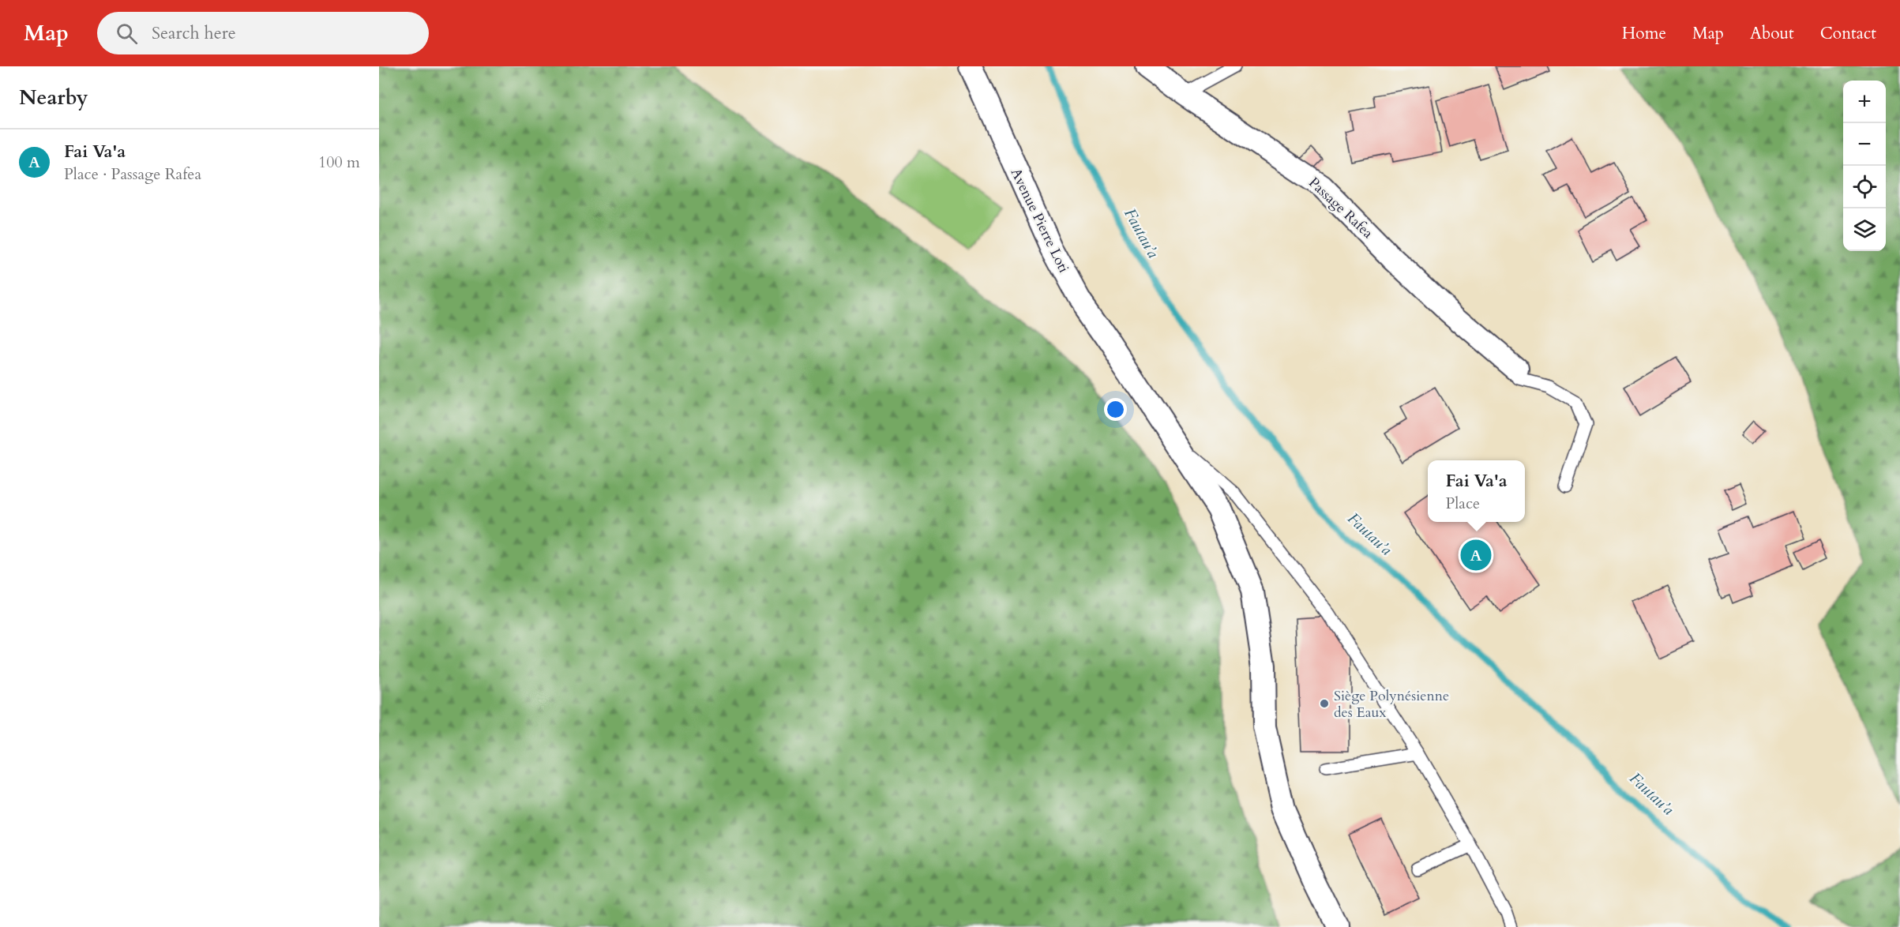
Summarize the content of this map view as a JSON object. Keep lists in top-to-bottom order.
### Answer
{
  "streets": {
    "street": ["Passage Rafea", "Avenue Pierre Loti"]
  },
  "water": ["Fautau’a"],
  "places": ["Siège Polynésienne des Eaux"],
  "page": {
    "header": "Map",
    "search": "Search here",
    "nav": [
      "Home",
      "Map",
      "About",
      "Contact"
    ],
    "heading": "Nearby",
    "map_buttons": ["+", "−"],
    "list": [
      {
        "mark": "A",
        "name": "Fai Va'a",
        "note": "Place · Passage Rafea",
        "value": "100 m"
      }
    ],
    "popup": ["Fai Va'a", "Place"],
    "pins": "A"
  }
}
